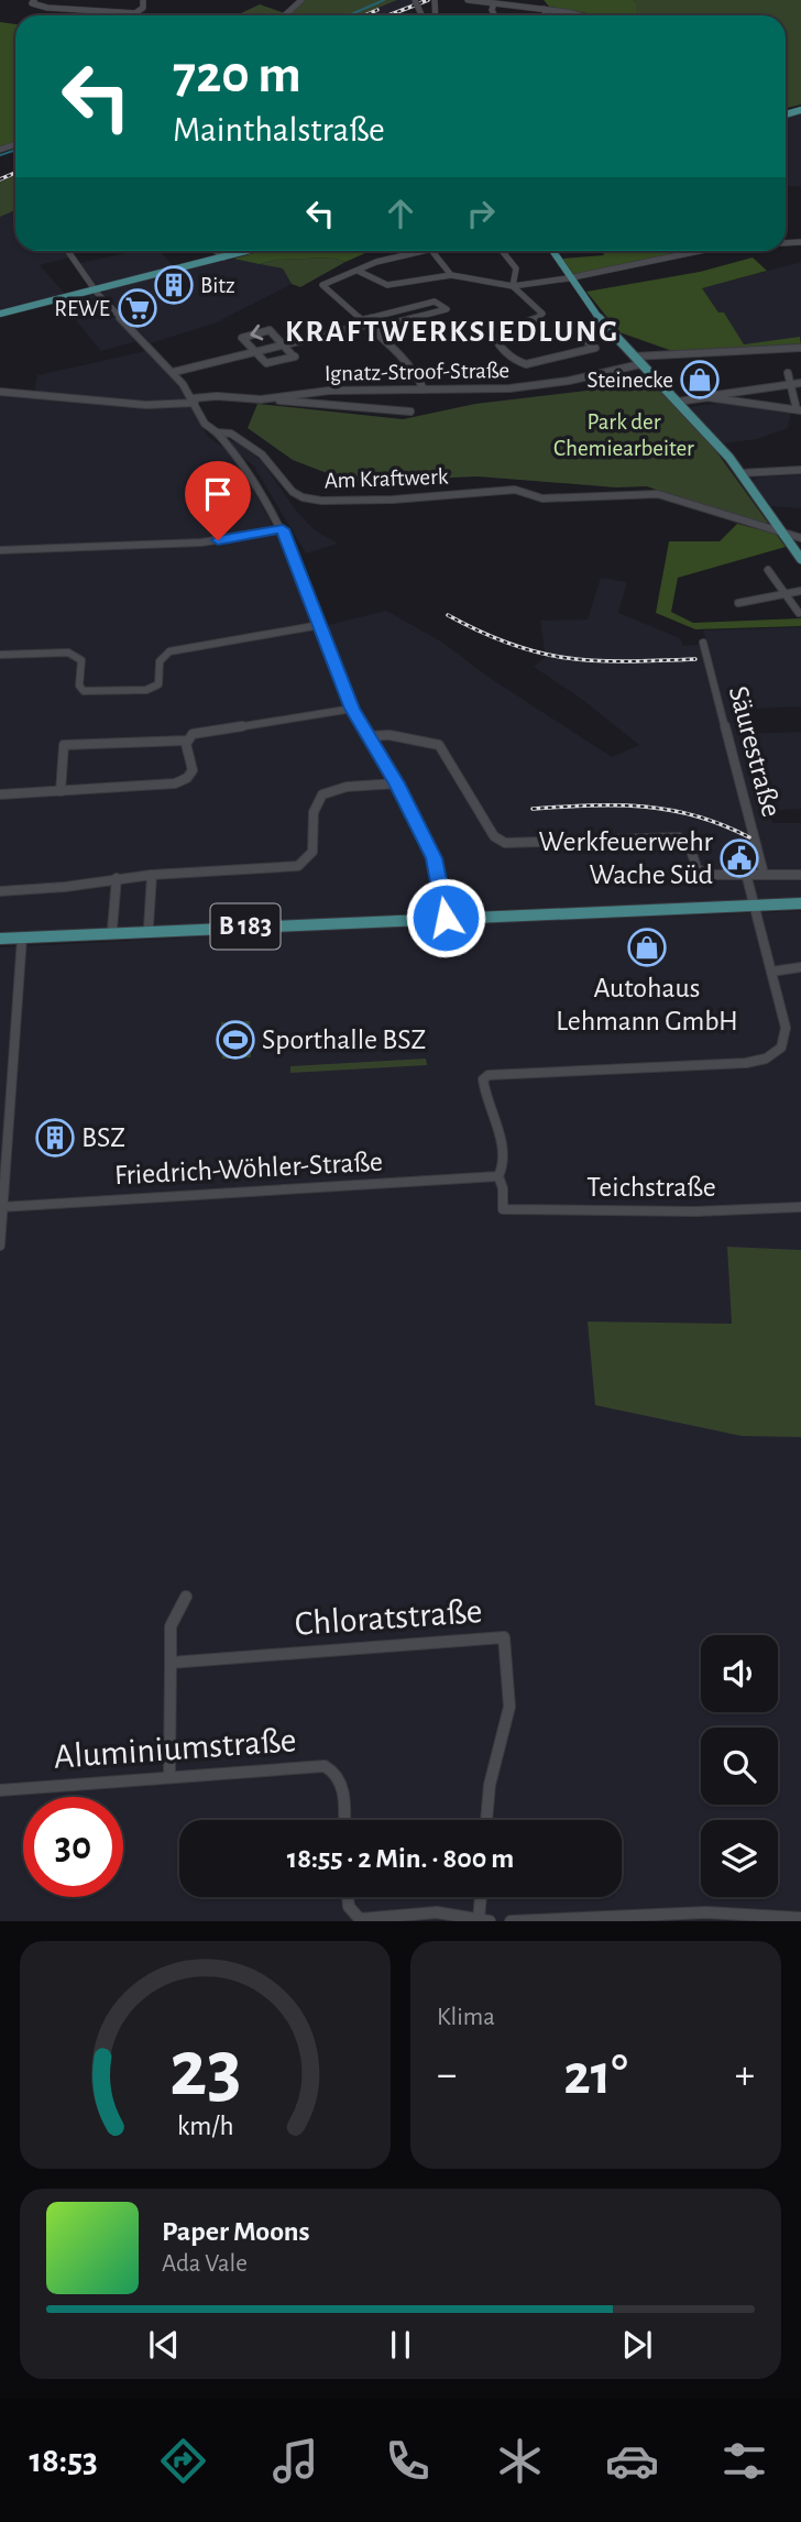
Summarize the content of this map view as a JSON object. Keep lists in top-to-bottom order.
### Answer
{
  "streets": {
    "main road": ["B 183"],
    "street": [
      "Ignatz-Stroof-Straße",
      "Am Kraftwerk",
      "Säurestraße",
      "Friedrich-Wöhler-Straße",
      "Teichstraße",
      "Chloratstraße",
      "Aluminiumstraße"
    ]
  },
  "crossings": [
    ["Friedrich-Wöhler-Straße", "Teichstraße"]
  ],
  "districts": ["KRAFTWERKSIEDLUNG"],
  "parks": ["Park der Chemiearbeiter"],
  "places": {
    "building": ["Bitz", "BSZ"],
    "supermarket": ["REWE"],
    "shop": ["Steinecke", "Autohaus Lehmann GmbH"],
    "public building": ["Werkfeuerwehr Wache Süd"],
    "sports": ["Sporthalle BSZ"]
  },
  "page": {
    "turn": ["720 m", "Mainthalstraße"],
    "limit": "30",
    "trip": "18:55 · 2 Min. · 800 m",
    "tile": "Klima",
    "heat": ["−", "21°", "+"],
    "song": ["Paper Moons", "Ada Vale"],
    "tabs": "18:53",
    "gauge": ["23", "km/h"]
  }
}
